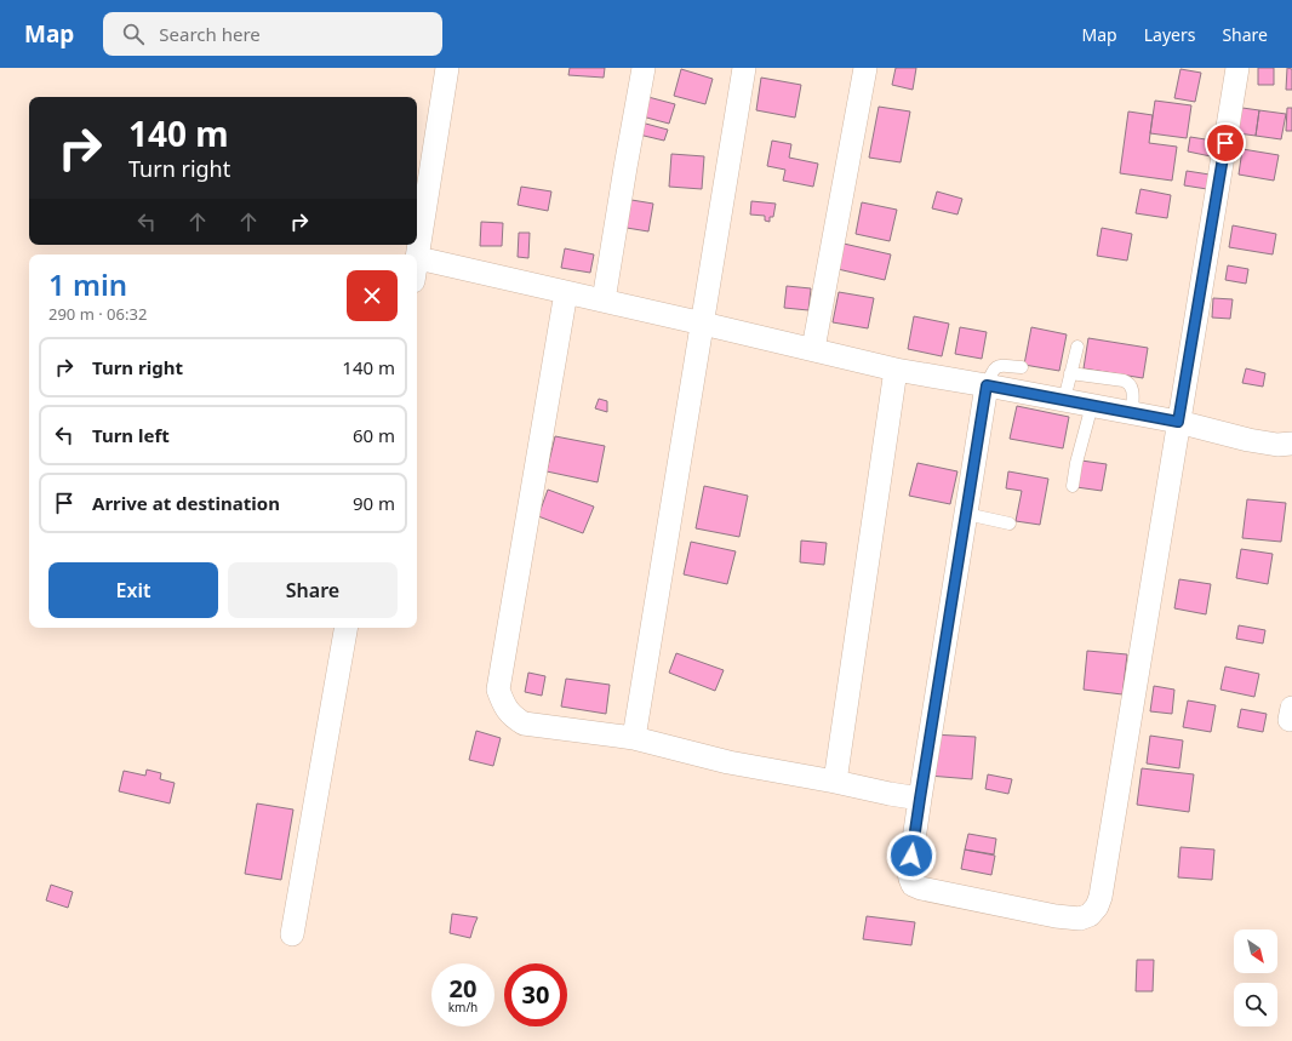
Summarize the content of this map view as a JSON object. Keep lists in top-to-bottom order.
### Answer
{
  "north": "bottom right",
  "page": {
    "header": "Map",
    "search": "Search here",
    "nav": ["Map", "Layers", "Share"],
    "turn": ["140 m", "Turn right"],
    "heading": ["1 min", "290 m · 06:32"],
    "list": [
      {
        "name": "Turn right",
        "value": "140 m"
      },
      {
        "name": "Turn left",
        "value": "60 m"
      },
      {
        "name": "Arrive at destination",
        "value": "90 m"
      }
    ],
    "buttons": ["Exit", "Share"],
    "speed": "20 km/h",
    "limit": "30"
  }
}
